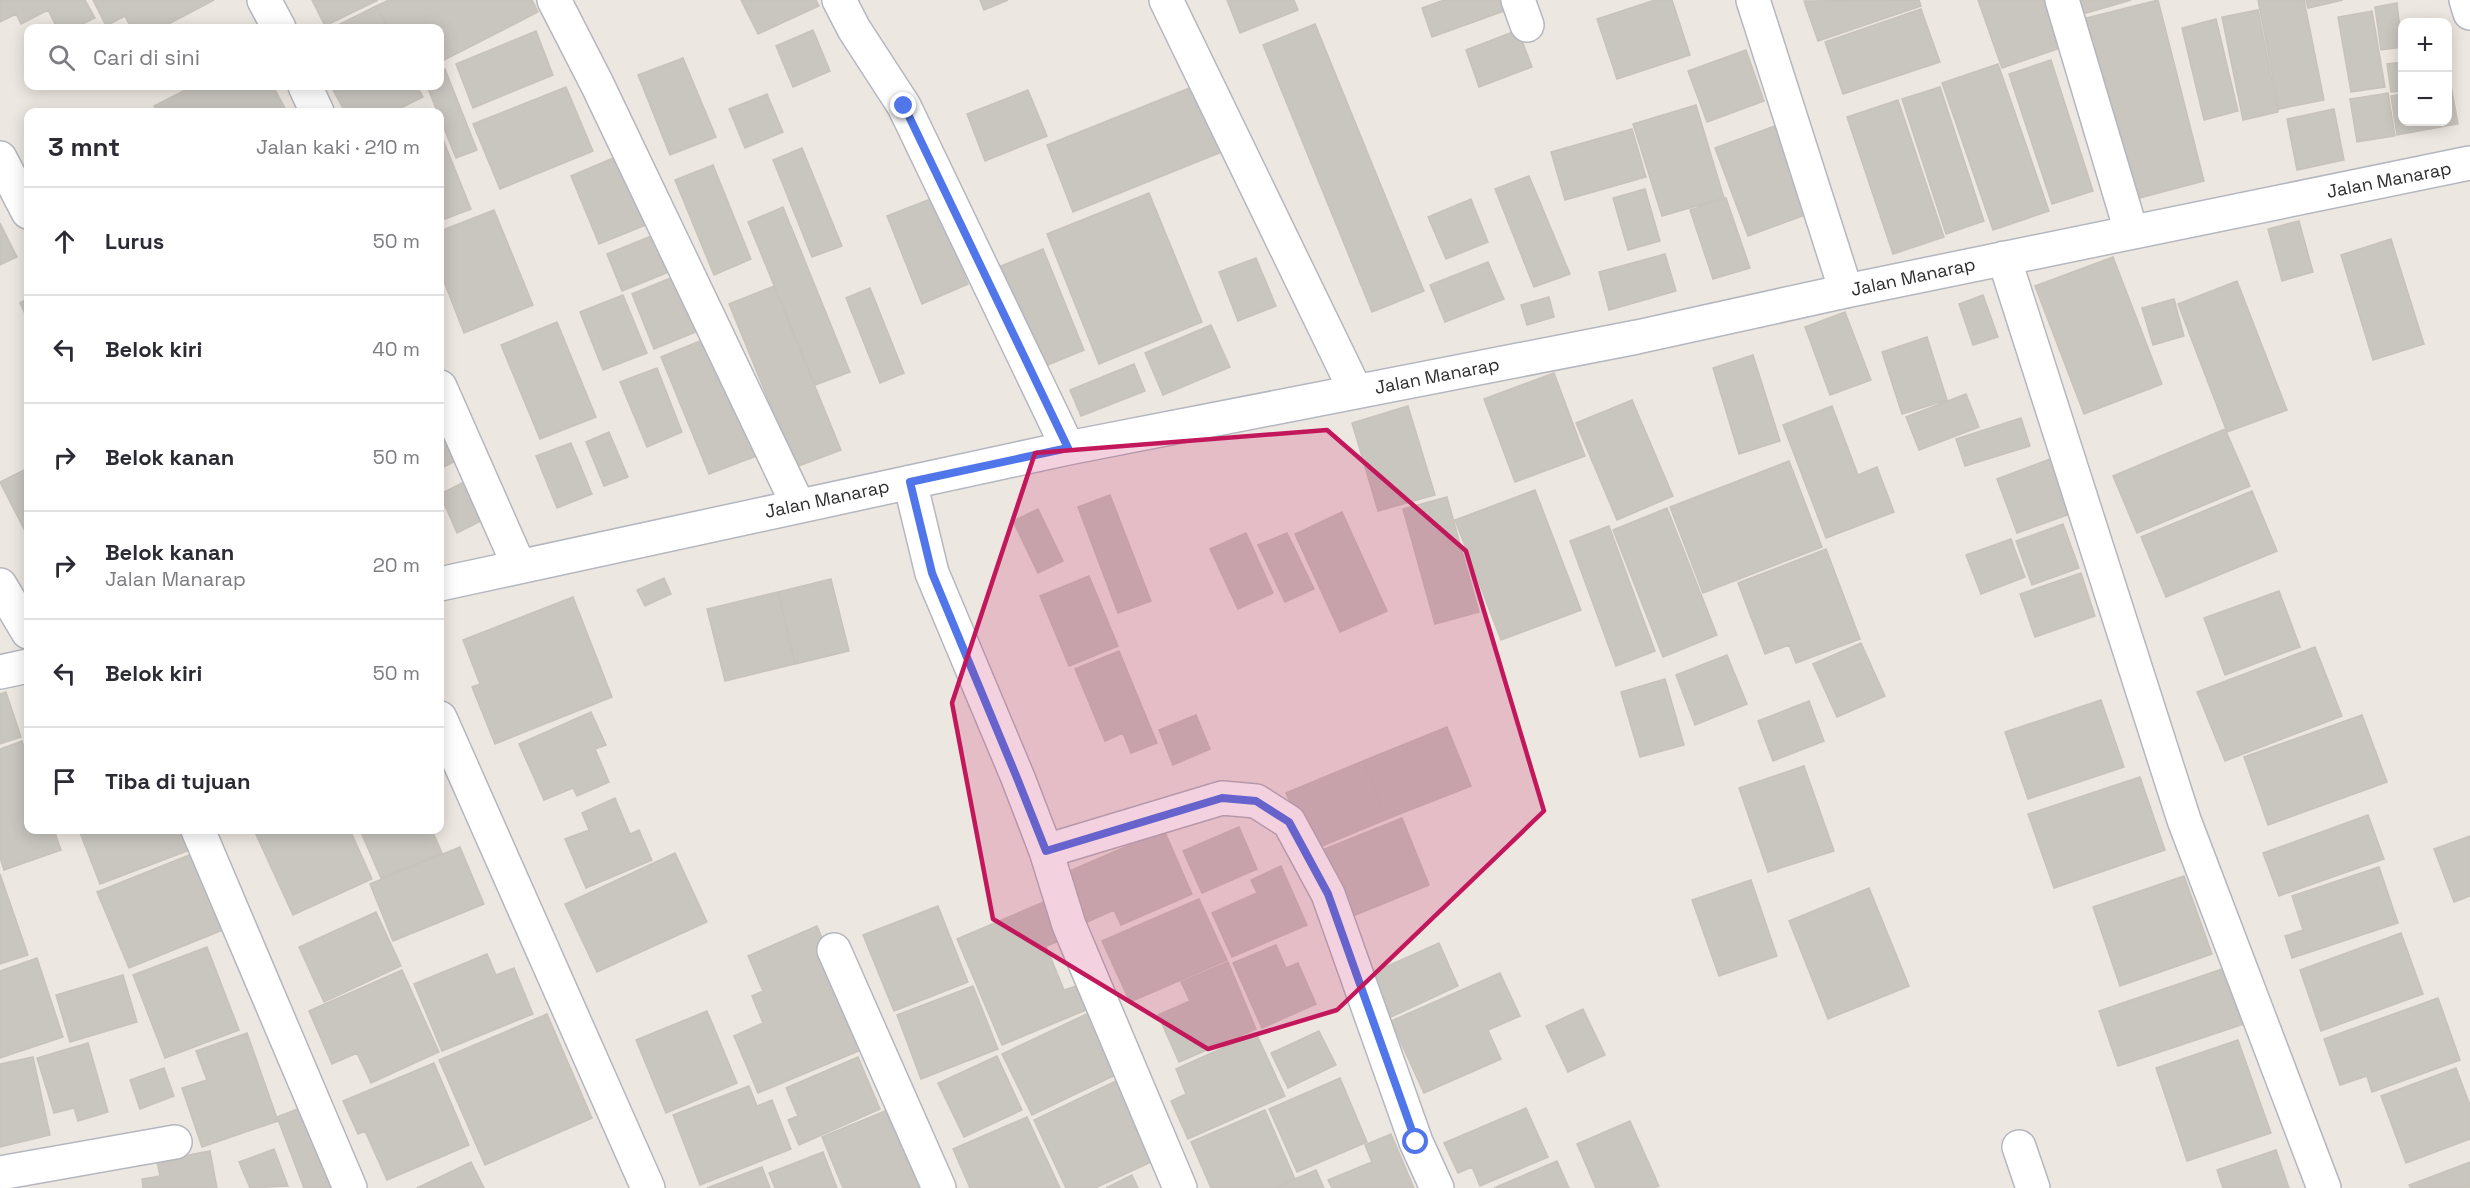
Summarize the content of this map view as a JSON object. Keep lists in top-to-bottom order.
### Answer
{
  "streets": {
    "street": ["Jalan Manarap"]
  },
  "page": {
    "map_buttons": ["+", "−"],
    "search": "Cari di sini",
    "heading": ["3 mnt", "Jalan kaki · 210 m"],
    "list": [
      ["Lurus", "50 m"],
      ["Belok kiri", "40 m"],
      ["Belok kanan", "50 m"],
      ["Belok kanan", "Jalan Manarap", "20 m"],
      ["Belok kiri", "50 m"],
      "Tiba di tujuan"
    ]
  }
}
